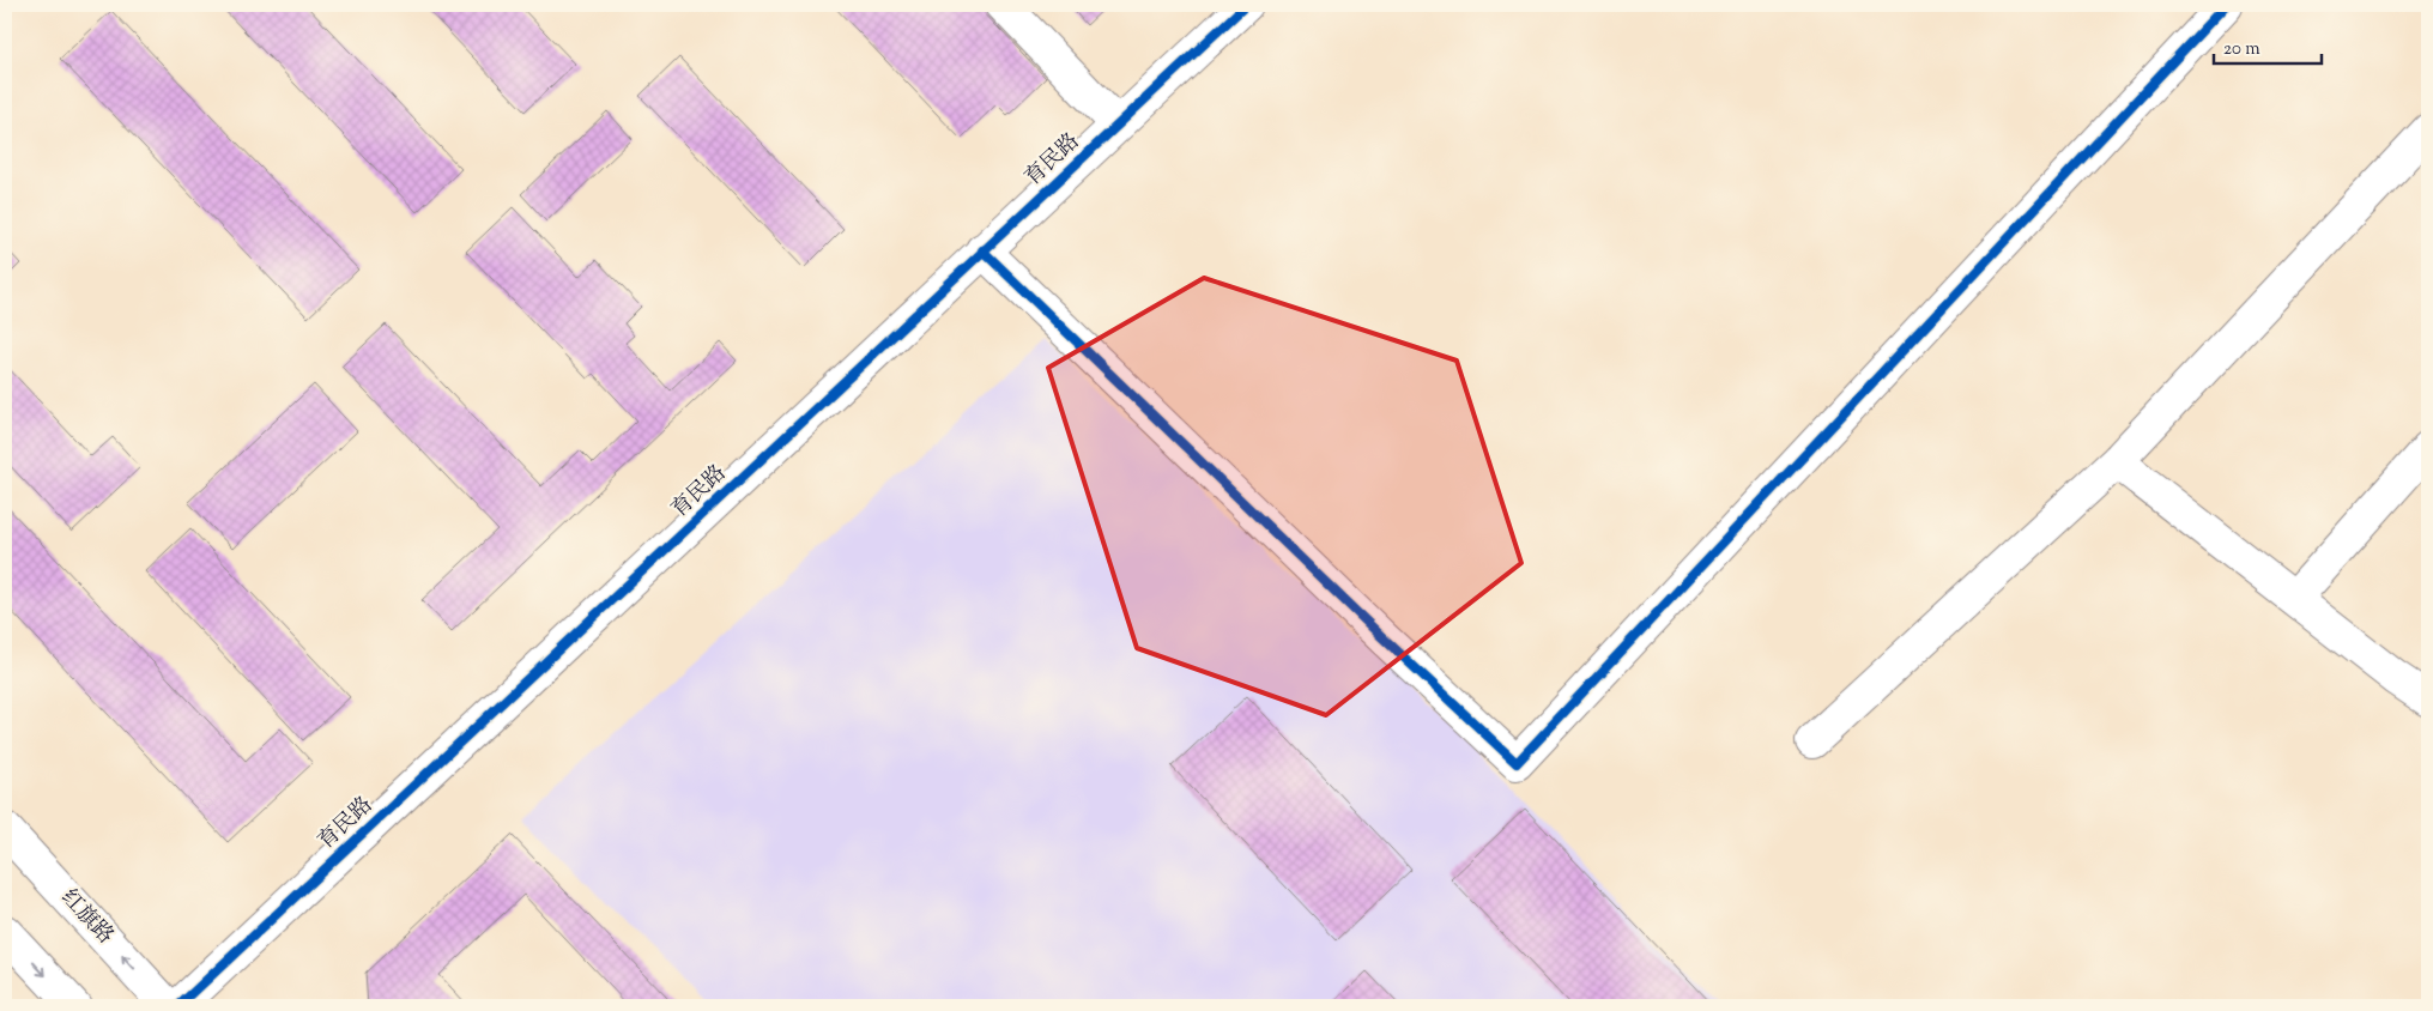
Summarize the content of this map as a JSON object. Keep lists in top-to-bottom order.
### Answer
{
  "streets": {
    "street": ["育民路", "红旗路"]
  },
  "scale_bar": "20 m"
}
